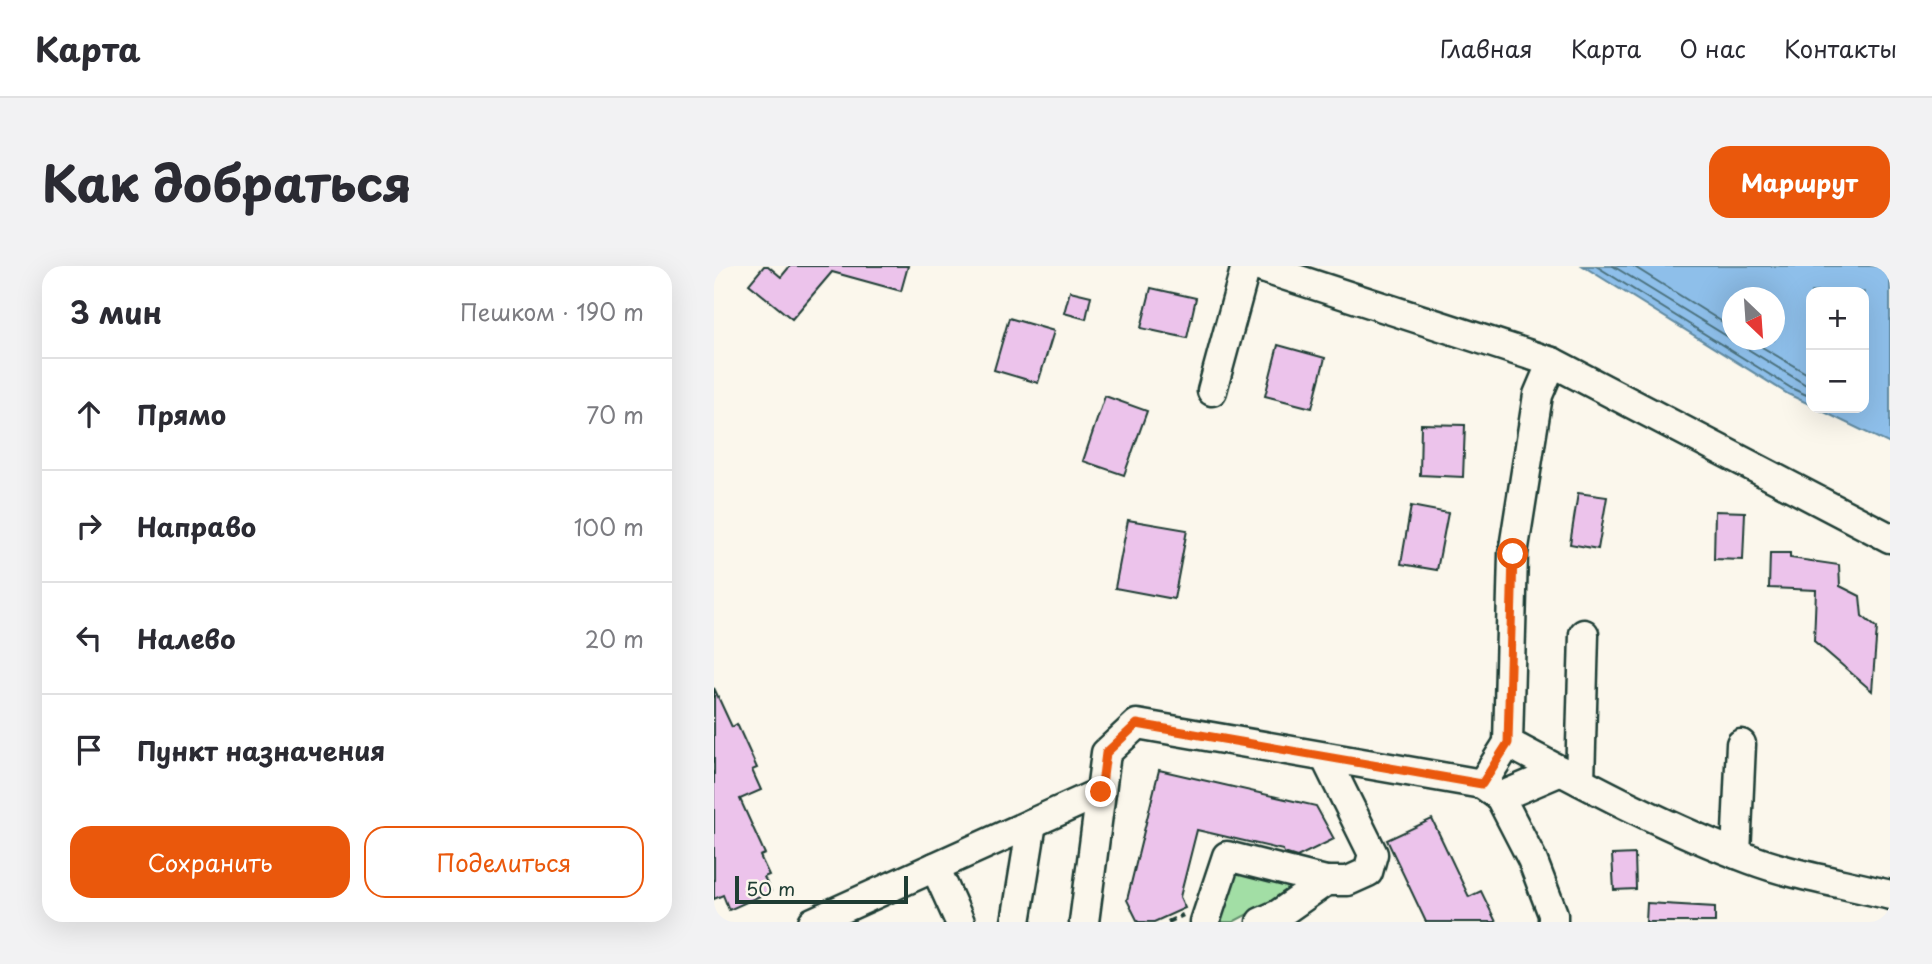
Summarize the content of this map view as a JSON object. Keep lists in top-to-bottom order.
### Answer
{
  "scale_bar": "50 m",
  "north": "bottom right",
  "page": {
    "header": "Карта",
    "nav": [
      "Главная",
      "Карта",
      "О нас",
      "Контакты"
    ],
    "title": "Как добраться",
    "buttons": [
      "Маршрут",
      ["Сохранить", "Поделиться"]
    ],
    "heading": ["3 мин", "Пешком · 190 m"],
    "map_buttons": ["+", "−"],
    "list": [
      ["Прямо", "70 m"],
      ["Направо", "100 m"],
      ["Налево", "20 m"],
      "Пункт назначения"
    ],
    "scale": "50 m"
  }
}
